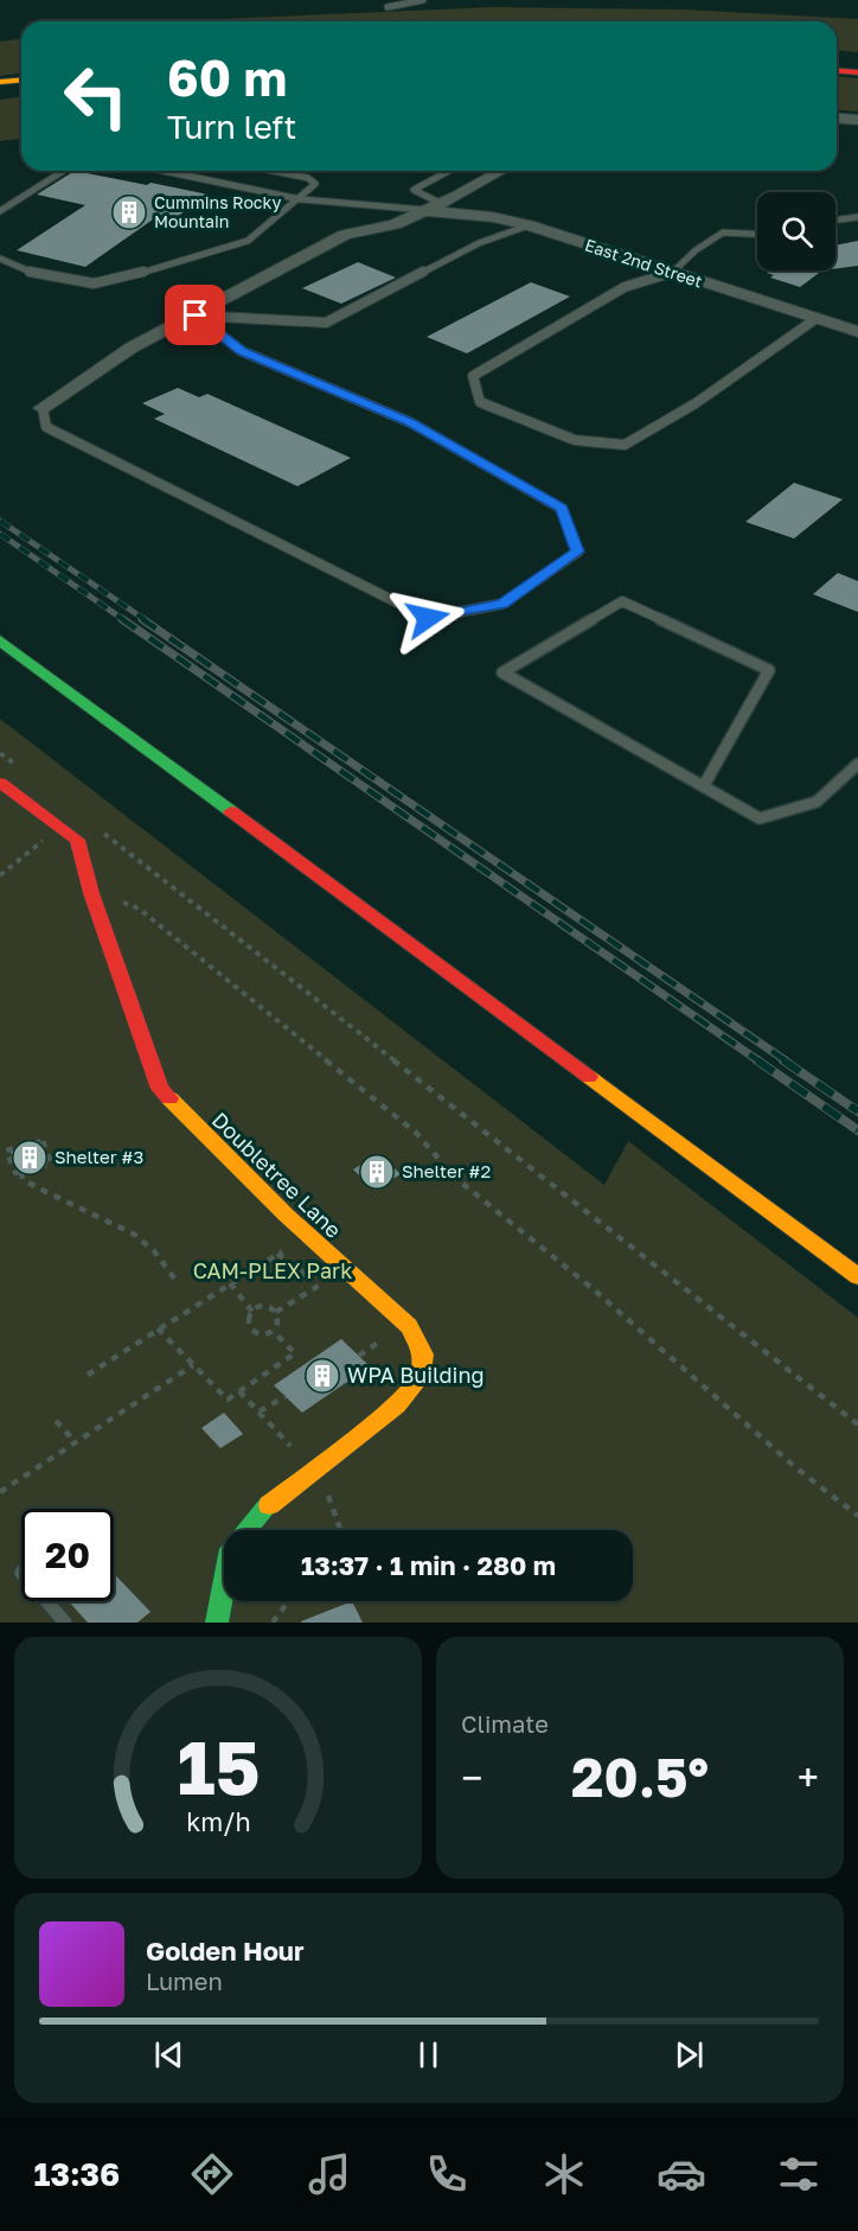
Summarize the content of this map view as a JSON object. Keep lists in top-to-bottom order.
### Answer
{
  "streets": {
    "main road": ["Doubletree Lane"],
    "street": ["East 2nd Street"]
  },
  "parks": ["CAM-PLEX Park"],
  "places": {
    "building": [
      "Cummins Rocky Mountain",
      "Shelter #3",
      "Shelter #2",
      "WPA Building"
    ]
  },
  "page": {
    "turn": ["60 m", "Turn left"],
    "limit": "20",
    "trip": "13:37 · 1 min · 280 m",
    "tile": "Climate",
    "heat": ["−", "20.5°", "+"],
    "song": ["Golden Hour", "Lumen"],
    "tabs": "13:36",
    "gauge": ["15", "km/h"]
  }
}
